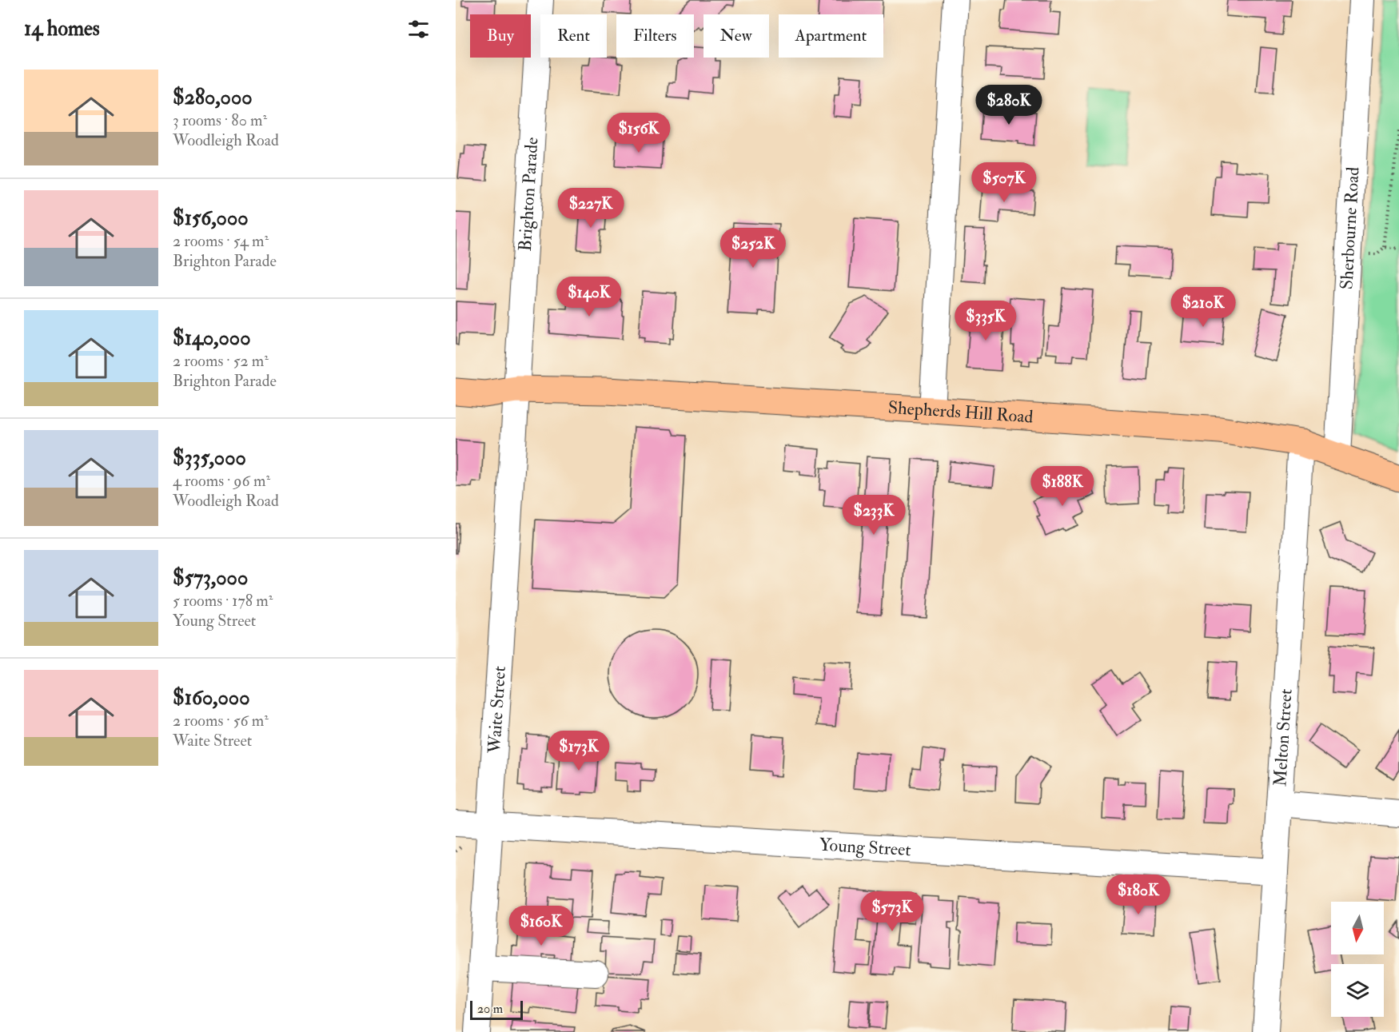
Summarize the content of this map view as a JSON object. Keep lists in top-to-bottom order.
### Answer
{
  "streets": {
    "main road": ["Shepherds Hill Road"],
    "street": [
      "Brighton Parade",
      "Sherbourne Road",
      "Waite Street",
      "Melton Street",
      "Young Street"
    ]
  },
  "crossings": [
    ["Brighton Parade", "Shepherds Hill Road"],
    ["Brighton Parade", "Waite Street"],
    ["Sherbourne Road", "Shepherds Hill Road"],
    ["Shepherds Hill Road", "Waite Street"],
    ["Shepherds Hill Road", "Melton Street"],
    ["Waite Street", "Young Street"],
    ["Melton Street", "Young Street"]
  ],
  "scale_bar": "20 m",
  "north": "bottom",
  "page": {
    "heading": "14 homes",
    "chip": [
      "Buy",
      "Rent",
      "Filters",
      "New",
      "Apartment"
    ],
    "list": [
      {
        "name": "$280,000",
        "note": "3 rooms · 80 m² · Woodleigh Road"
      },
      {
        "name": "$156,000",
        "note": "2 rooms · 54 m² · Brighton Parade"
      },
      {
        "name": "$140,000",
        "note": "2 rooms · 52 m² · Brighton Parade"
      },
      {
        "name": "$335,000",
        "note": "4 rooms · 96 m² · Woodleigh Road"
      },
      {
        "name": "$573,000",
        "note": "5 rooms · 178 m² · Young Street"
      },
      {
        "name": "$160,000",
        "note": "2 rooms · 56 m² · Waite Street"
      }
    ],
    "price": [
      "$280K",
      "$156K",
      "$507K",
      "$227K",
      "$252K",
      "$140K",
      "$210K",
      "$335K",
      "$188K",
      "$233K",
      "$173K",
      "$180K",
      "$573K",
      "$160K"
    ],
    "scale": "20 m"
  }
}
